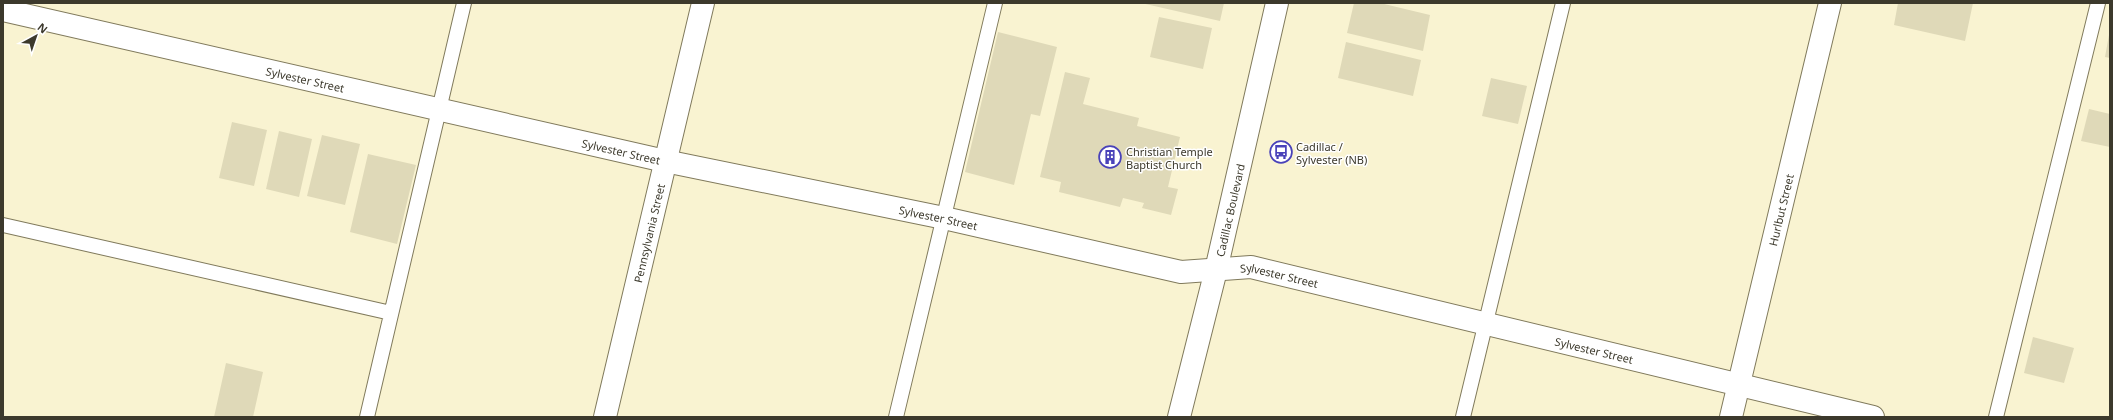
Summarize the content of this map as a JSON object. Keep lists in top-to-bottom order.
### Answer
{
  "streets": {
    "street": [
      "Sylvester Street",
      "Cadillac Boulevard",
      "Hurlbut Street",
      "Pennsylvania Street"
    ]
  },
  "crossings": [
    ["Sylvester Street", "Cadillac Boulevard"],
    ["Sylvester Street", "Hurlbut Street"],
    ["Sylvester Street", "Pennsylvania Street"]
  ],
  "places": {
    "bus stop": ["Cadillac / Sylvester (NB)"],
    "building": ["Christian Temple Baptist Church"]
  },
  "north": "top right"
}
